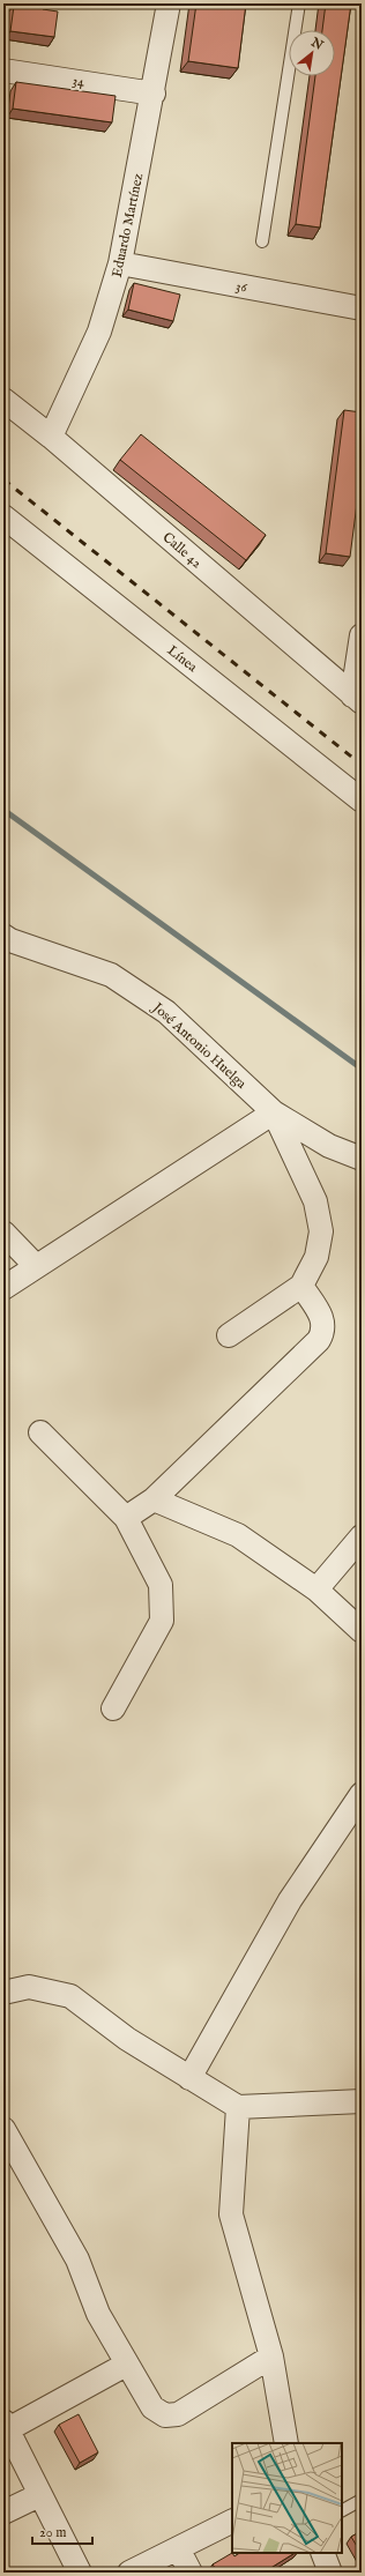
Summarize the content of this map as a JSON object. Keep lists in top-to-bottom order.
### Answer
{
  "streets": {
    "street": [
      "34",
      "Eduardo Martínez",
      "36",
      "Calle 42",
      "Línea",
      "José Antonio Huelga"
    ]
  },
  "crossings": [
    ["34", "Eduardo Martínez"],
    ["Eduardo Martínez", "36"],
    ["Eduardo Martínez", "Calle 42"]
  ],
  "scale_bar": "20 m",
  "north": "top right"
}
